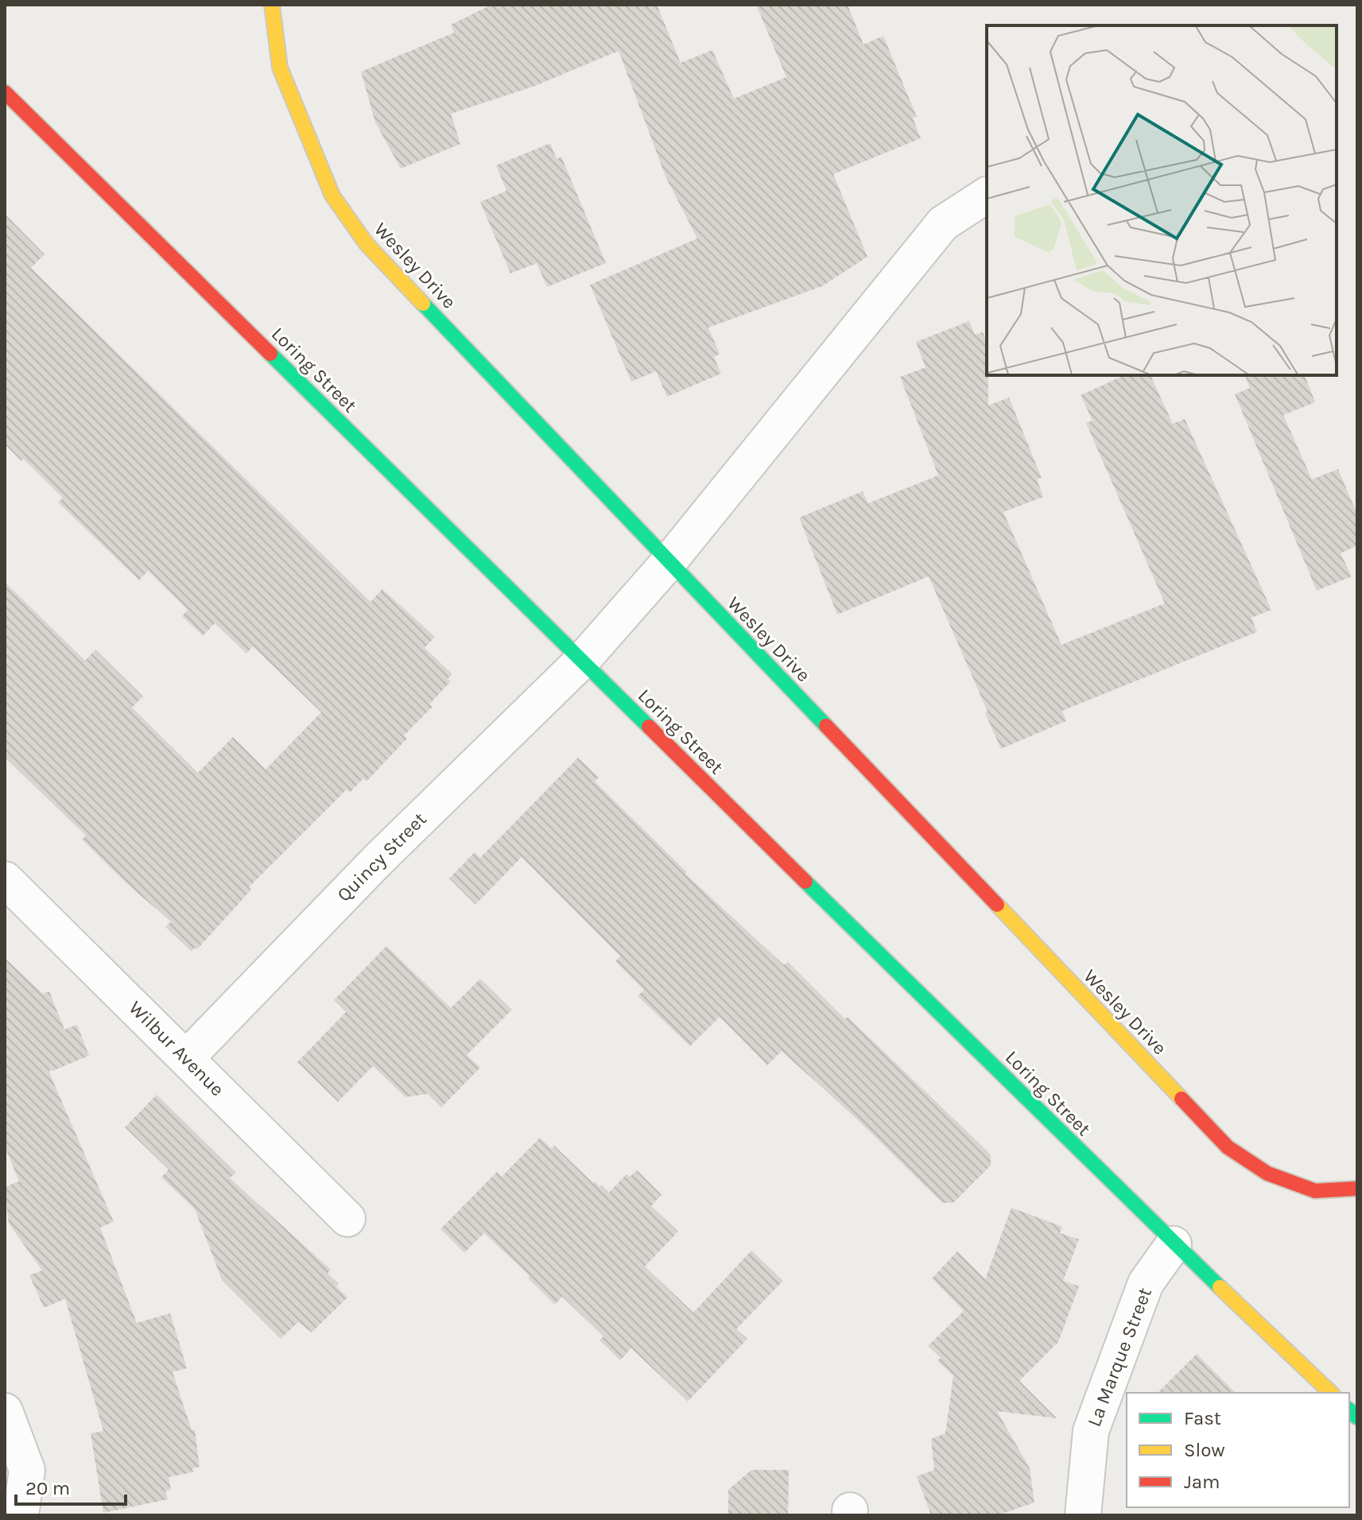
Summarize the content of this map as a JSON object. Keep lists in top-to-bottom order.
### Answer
{
  "streets": {
    "street": [
      "Wesley Drive",
      "Loring Street",
      "Quincy Street",
      "Wilbur Avenue",
      "La Marque Street"
    ]
  },
  "crossings": [
    ["Wesley Drive", "Quincy Street"],
    ["Loring Street", "Quincy Street"],
    ["Loring Street", "La Marque Street"],
    ["Quincy Street", "Wilbur Avenue"]
  ],
  "legend": ["Fast", "Slow", "Jam"],
  "scale_bar": "20 m"
}
